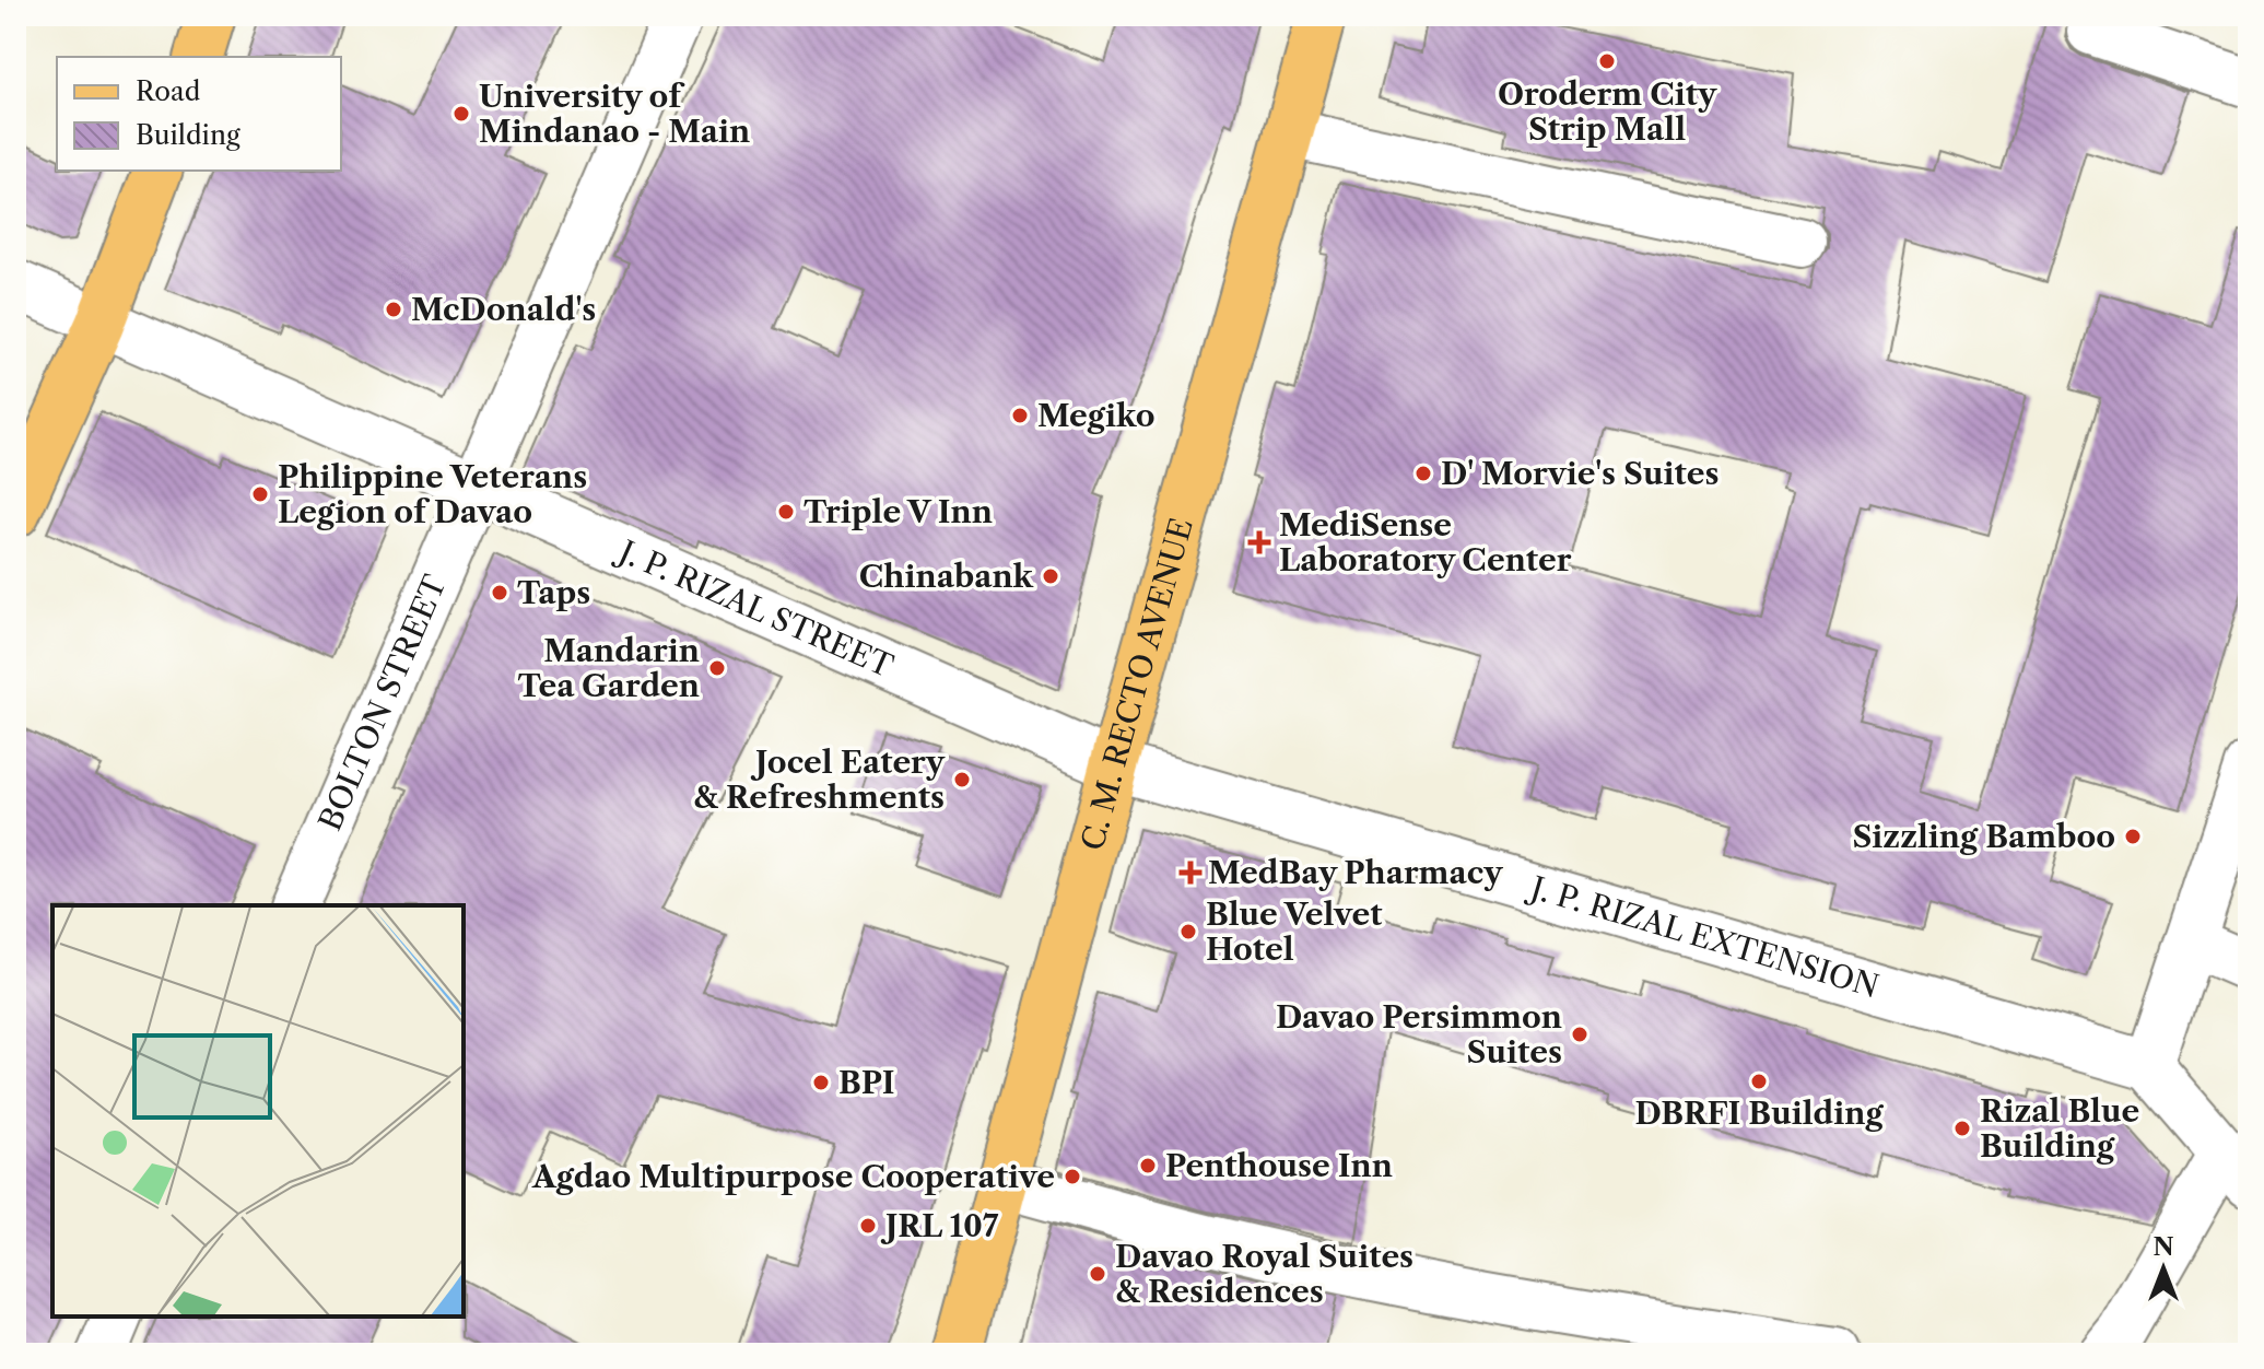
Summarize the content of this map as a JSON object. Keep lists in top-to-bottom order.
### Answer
{
  "streets": {
    "main road": ["C. M. RECTO AVENUE"],
    "street": ["J. P. RIZAL STREET", "BOLTON STREET", "J. P. RIZAL EXTENSION"]
  },
  "crossings": [
    ["J. P. RIZAL STREET", "C. M. RECTO AVENUE"],
    ["J. P. RIZAL STREET", "BOLTON STREET"],
    ["J. P. RIZAL STREET", "J. P. RIZAL EXTENSION"],
    ["C. M. RECTO AVENUE", "J. P. RIZAL EXTENSION"]
  ],
  "places": {
    "other": [
      "Oroderm City Strip Mall",
      "University of Mindanao - Main",
      "McDonald's",
      "Megiko",
      "D' Morvie's Suites",
      "Philippine Veterans Legion of Davao",
      "Triple V Inn",
      "Chinabank",
      "Taps",
      "Mandarin Tea Garden",
      "Jocel Eatery & Refreshments",
      "Sizzling Bamboo",
      "Blue Velvet Hotel",
      "Davao Persimmon Suites",
      "DBRFI Building",
      "BPI",
      "Rizal Blue Building",
      "Penthouse Inn",
      "Agdao Multipurpose Cooperative",
      "JRL 107",
      "Davao Royal Suites & Residences"
    ],
    "health": ["MediSense Laboratory Center", "MedBay Pharmacy"]
  },
  "legend": ["Road", "Building"],
  "north": "top"
}
